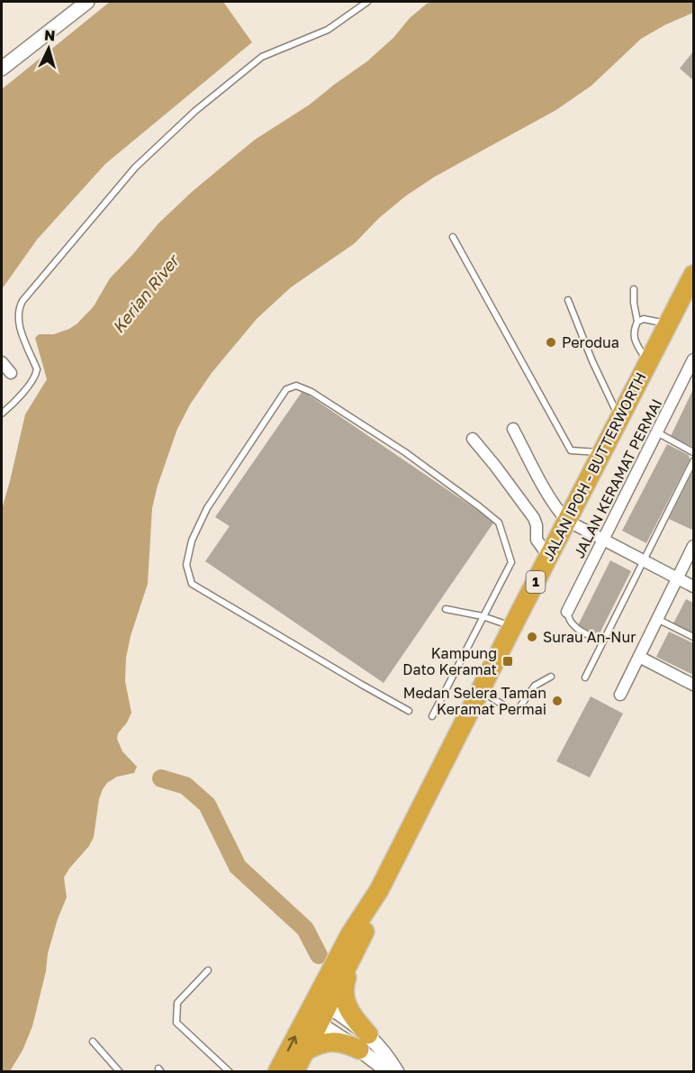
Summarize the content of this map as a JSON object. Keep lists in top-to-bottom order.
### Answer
{
  "streets": {
    "highway": ["JALAN IPOH - BUTTERWORTH", "1"],
    "street": ["JALAN KERAMAT PERMAI"]
  },
  "water": ["Kerian River"],
  "places": {
    "other": ["Perodua", "Surau An-Nur", "Medan Selera Taman Keramat Permai"],
    "transit": ["Kampung Dato Keramat"]
  },
  "north": "top"
}
